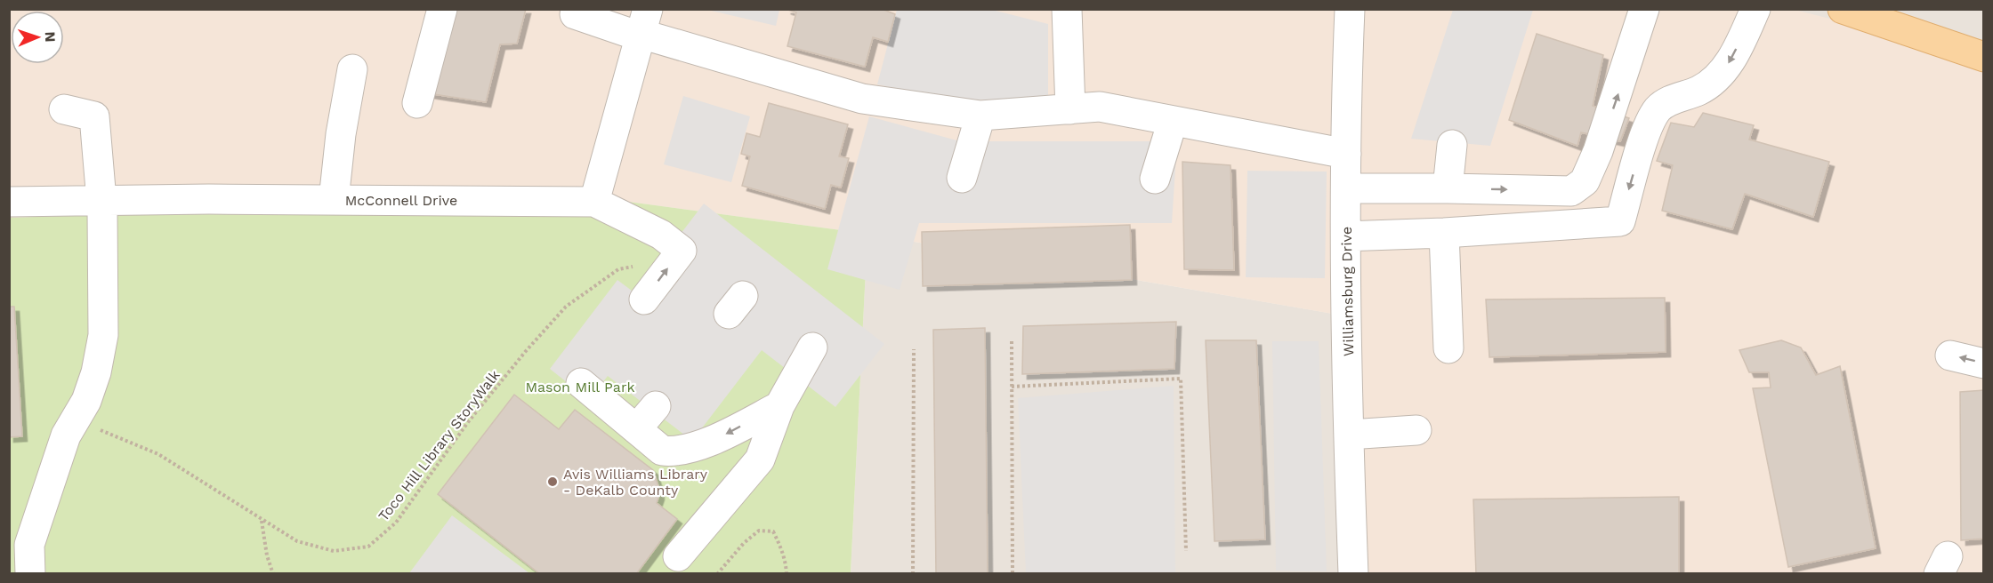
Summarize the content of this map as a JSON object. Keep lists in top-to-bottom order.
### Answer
{
  "streets": {
    "street": ["McConnell Drive", "Williamsburg Drive"],
    "path": ["Toco Hill Library StoryWalk"]
  },
  "parks": ["Mason Mill Park"],
  "places": ["Avis Williams Library - DeKalb County"],
  "north": "right"
}
